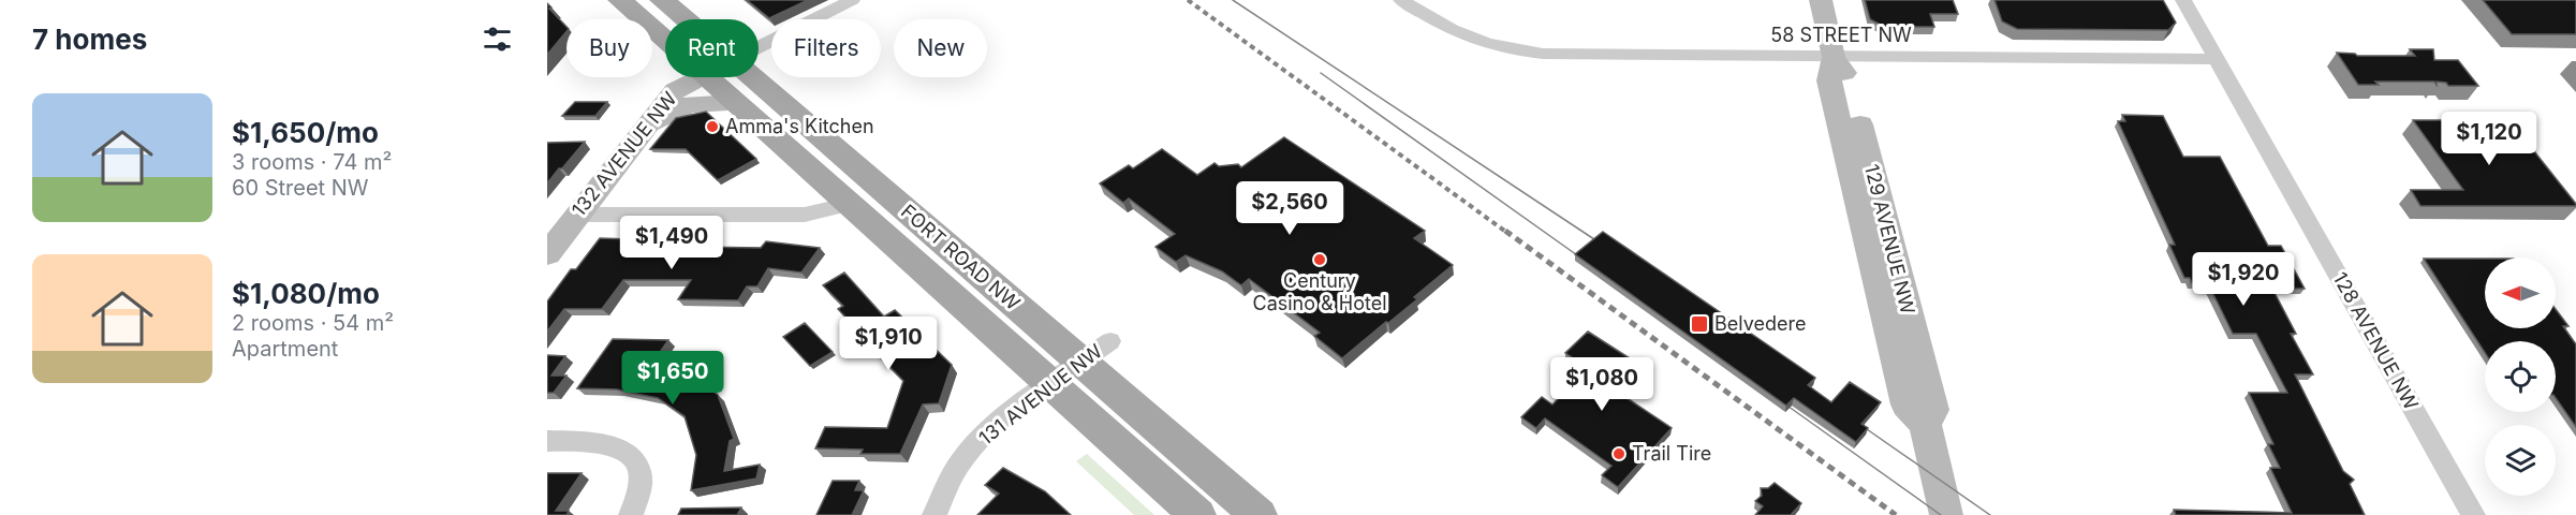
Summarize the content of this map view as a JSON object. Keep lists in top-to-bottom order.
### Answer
{
  "streets": {
    "main road": ["FORT ROAD NW"],
    "street": [
      "58 STREET NW",
      "132 AVENUE NW",
      "129 AVENUE NW",
      "128 AVENUE NW",
      "131 AVENUE NW"
    ]
  },
  "crossings": [
    ["58 STREET NW", "129 AVENUE NW"],
    ["58 STREET NW", "128 AVENUE NW"],
    ["FORT ROAD NW", "131 AVENUE NW"]
  ],
  "places": {
    "other": ["Amma's Kitchen", "Century Casino & Hotel", "Trail Tire"],
    "transit": ["Belvedere"]
  },
  "north": "left",
  "page": {
    "heading": "7 homes",
    "chip": [
      "Buy",
      "Rent",
      "Filters",
      "New"
    ],
    "list": [
      {
        "name": "$1,650/mo",
        "note": "3 rooms · 74 m² · 60 Street NW"
      },
      {
        "name": "$1,080/mo",
        "note": "2 rooms · 54 m² · Apartment"
      }
    ],
    "price": [
      "$1,120",
      "$2,560",
      "$1,490",
      "$1,920",
      "$1,910",
      "$1,650",
      "$1,080"
    ]
  }
}
